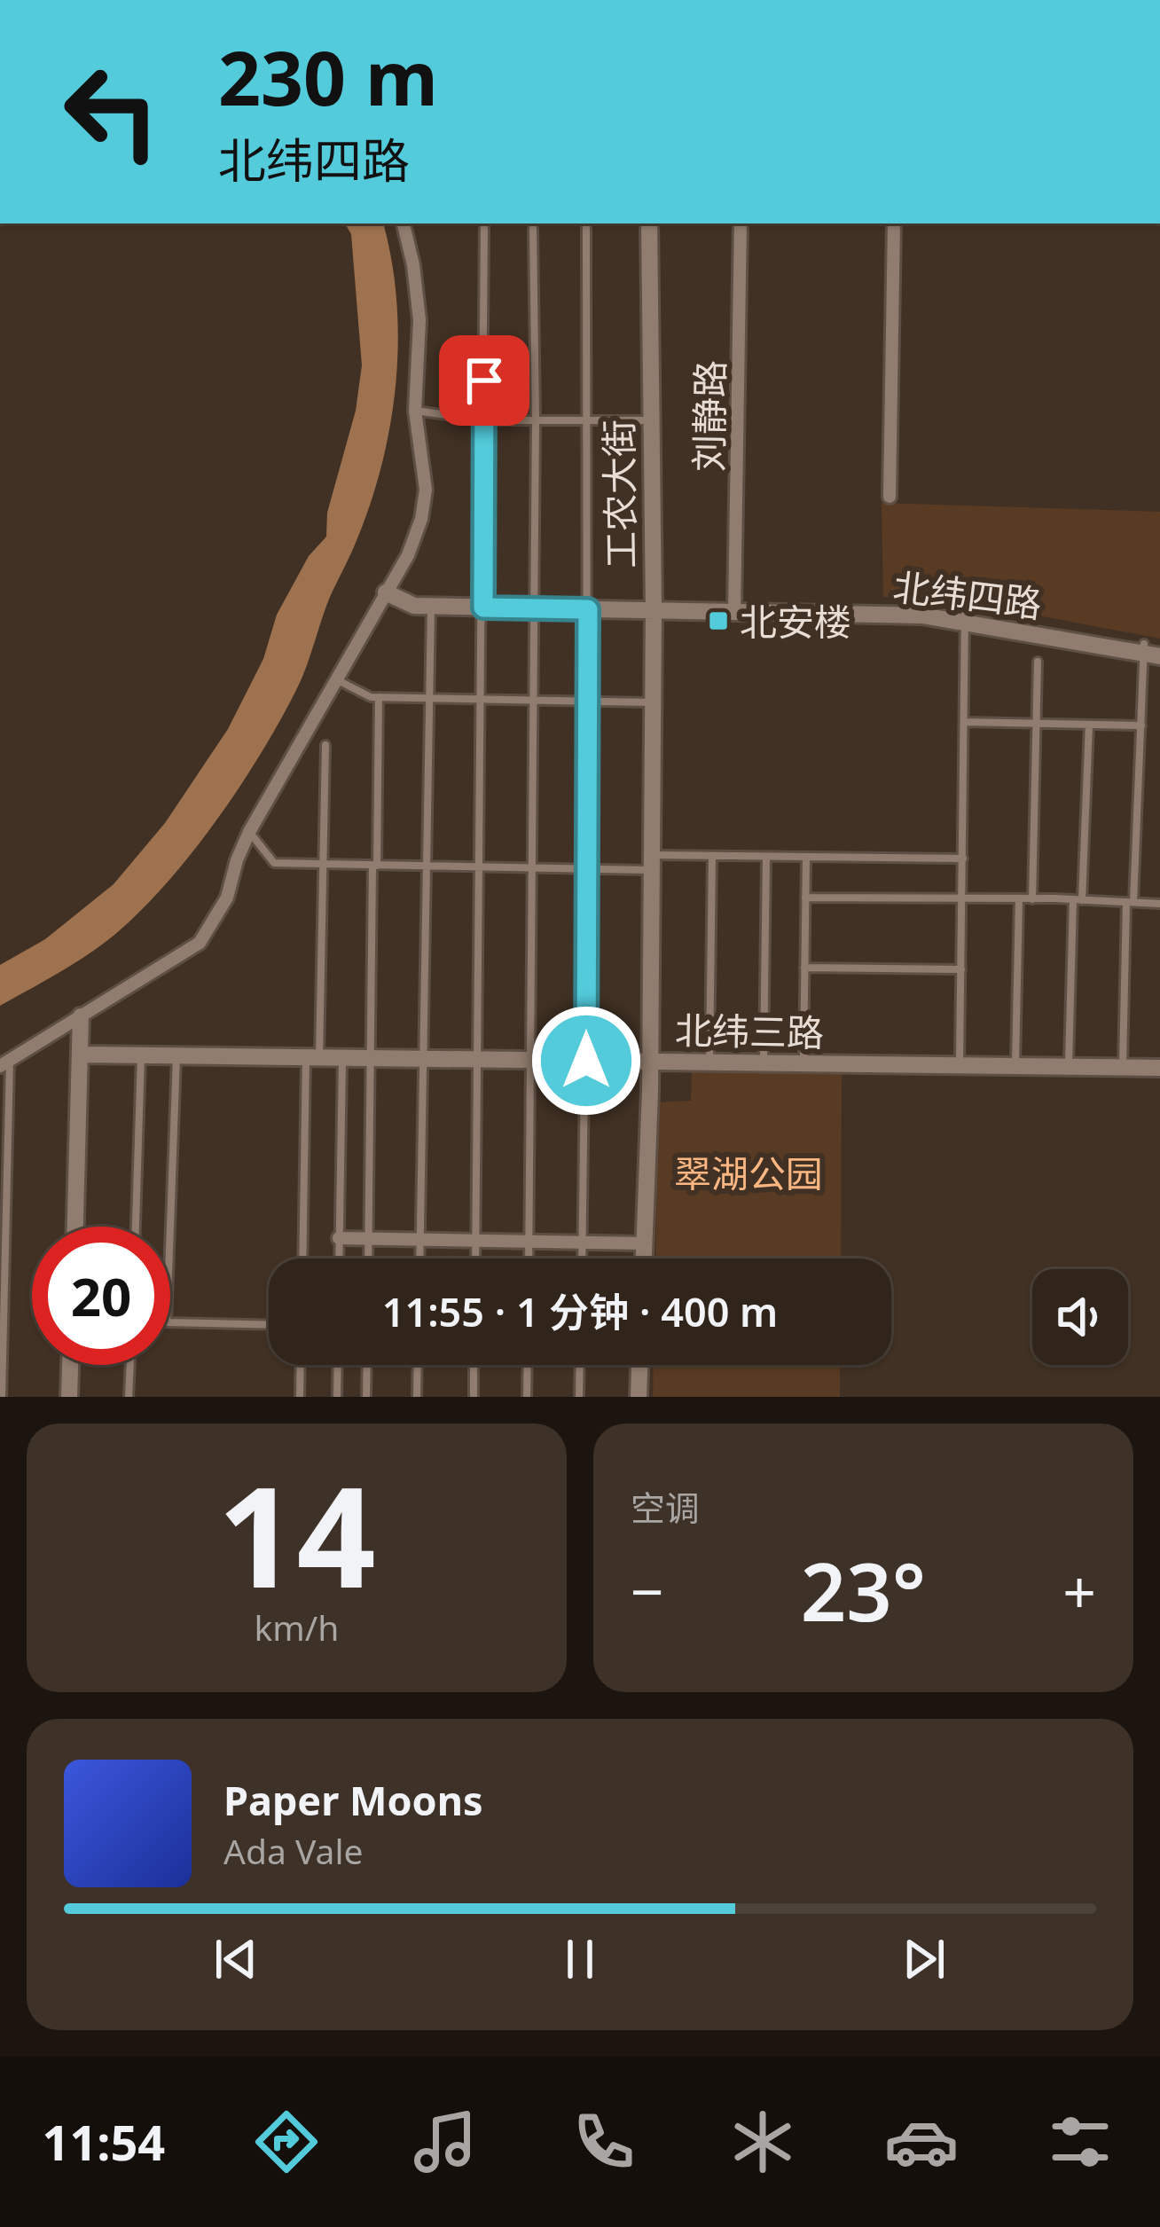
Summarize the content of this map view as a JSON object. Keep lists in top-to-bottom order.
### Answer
{
  "streets": {
    "street": [
      "刘静路",
      "工农大街",
      "北纬四路",
      "北纬三路"
    ]
  },
  "crossings": [
    ["刘静路", "北纬四路"],
    ["工农大街", "北纬四路"],
    ["工农大街", "北纬三路"]
  ],
  "parks": ["翠湖公园"],
  "places": {
    "transit": ["北安楼"]
  },
  "page": {
    "turn": ["230 m", "北纬四路"],
    "limit": "20",
    "trip": "11:55 · 1 分钟 · 400 m",
    "tile": [
      ["14", "km/h"],
      "空调"
    ],
    "heat": ["−", "23°", "+"],
    "song": ["Paper Moons", "Ada Vale"],
    "tabs": "11:54"
  }
}
